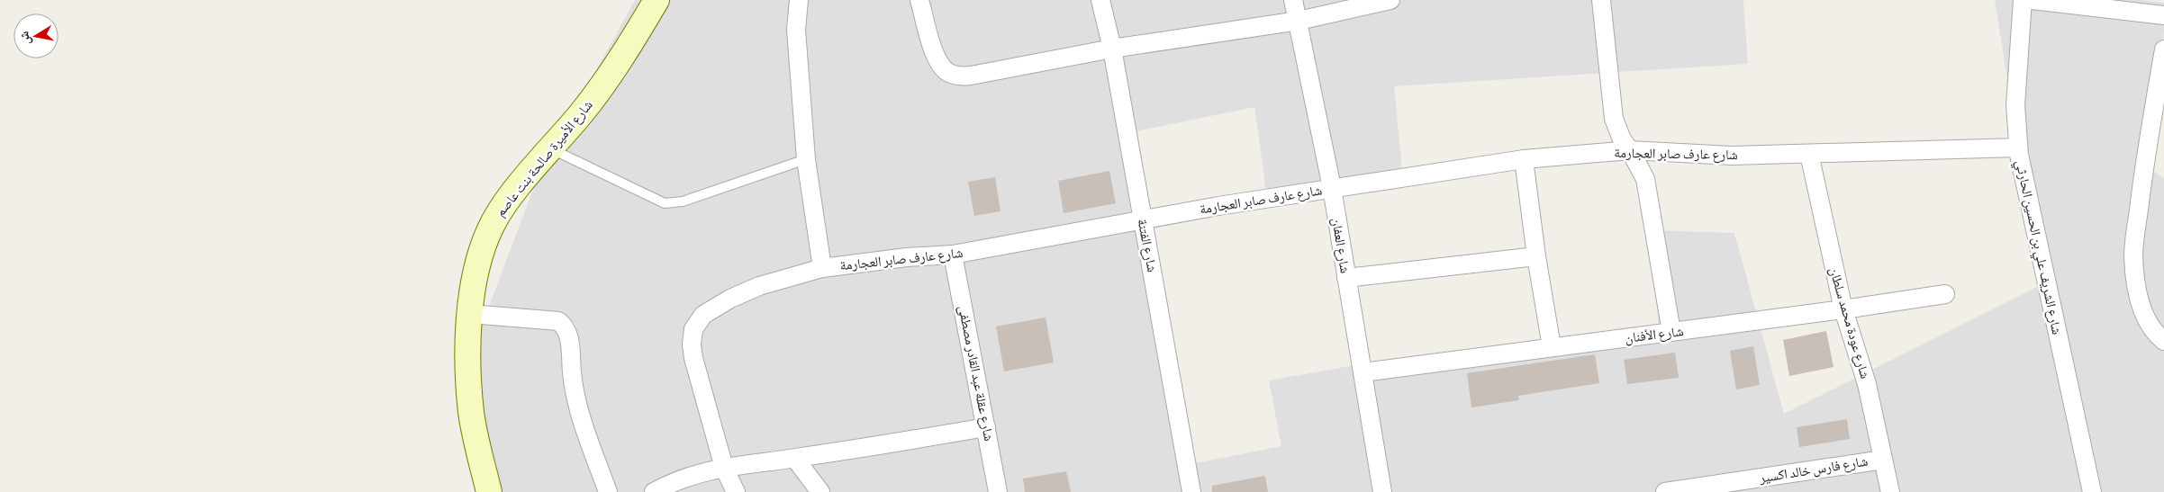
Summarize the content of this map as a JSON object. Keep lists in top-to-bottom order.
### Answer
{
  "streets": {
    "street": [
      "شارع عارف صابر العجارمة",
      "شارع الأميرة صالحة بنت عاصم",
      "شارع الفتنة",
      "شارع العفان",
      "شارع الشريف علي بن الحسين الحارثي",
      "شارع عودة محمد سلطان",
      "شارع الأفنان",
      "شارع عقلة عبد القادر مصطفى",
      "شارع فارس خالد اكسير"
    ]
  },
  "crossings": [
    ["شارع عارف صابر العجارمة", "شارع الفتنة"],
    ["شارع عارف صابر العجارمة", "شارع العفان"],
    ["شارع عارف صابر العجارمة", "شارع الشريف علي بن الحسين الحارثي"],
    ["شارع عارف صابر العجارمة", "شارع عودة محمد سلطان"],
    ["شارع عارف صابر العجارمة", "شارع عقلة عبد القادر مصطفى"],
    ["شارع العفان", "شارع الأفنان"],
    ["شارع عودة محمد سلطان", "شارع الأفنان"],
    ["شارع عودة محمد سلطان", "شارع فارس خالد اكسير"]
  ],
  "north": "left"
}
